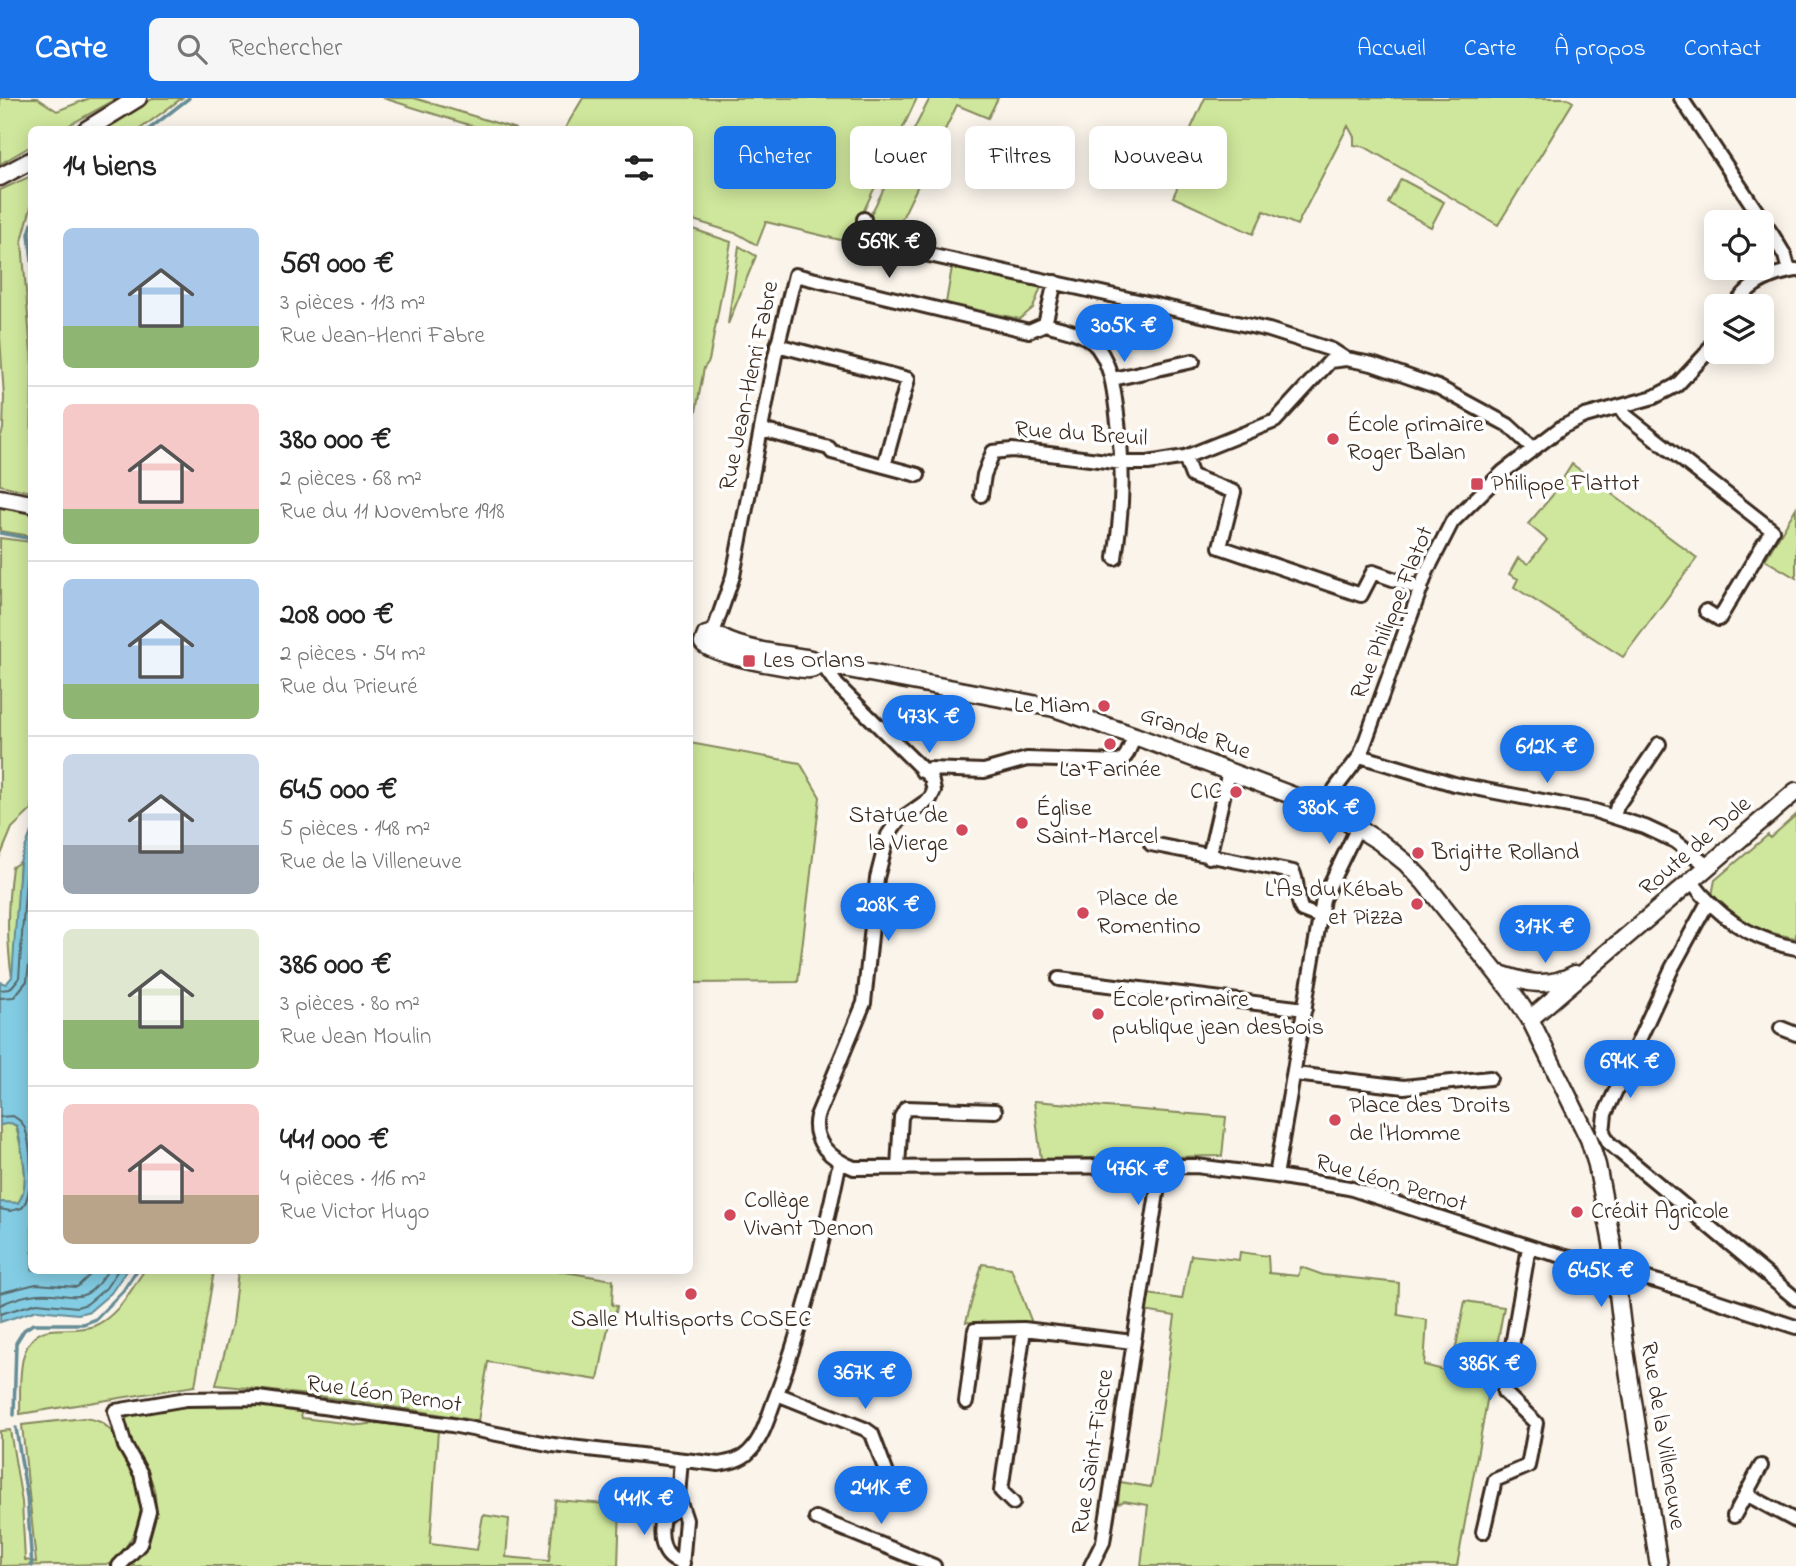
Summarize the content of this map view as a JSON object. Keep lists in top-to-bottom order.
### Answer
{
  "streets": {
    "main road": ["Grande Rue", "Route de Dole", "Rue de la Villeneuve"],
    "street": [
      "Rue Jean-Henri Fabre",
      "Rue du Breuil",
      "Rue Philippe Flatot",
      "Rue Léon Pernot",
      "Rue Saint-Fiacre"
    ]
  },
  "crossings": [
    ["Rue Jean-Henri Fabre", "Grande Rue"],
    ["Rue Philippe Flatot", "Grande Rue"],
    ["Grande Rue", "Route de Dole"],
    ["Grande Rue", "Rue Léon Pernot"],
    ["Grande Rue", "Rue de la Villeneuve"],
    ["Rue Léon Pernot", "Rue de la Villeneuve"],
    ["Rue Léon Pernot", "Rue Saint-Fiacre"]
  ],
  "places": {
    "other": [
      "École primaire Roger Balan",
      "Le Miam",
      "La Farinée",
      "CIC",
      "Église Saint-Marcel",
      "Statue de la Vierge",
      "Brigitte Rolland",
      "L'As du Kébab et Pizza",
      "Place de Romentino",
      "École primaire publique jean desbois",
      "Place des Droits de l'Homme",
      "Crédit Agricole",
      "Collège Vivant Denon",
      "Salle Multisports COSEC"
    ],
    "transit": ["Philippe Flattot", "Les Orlans"]
  },
  "page": {
    "header": "Carte",
    "search": "Rechercher",
    "nav": [
      "Accueil",
      "Carte",
      "À propos",
      "Contact"
    ],
    "chip": [
      "Acheter",
      "Louer",
      "Filtres",
      "Nouveau"
    ],
    "heading": "14 biens",
    "list": [
      {
        "name": "569 000 €",
        "note": "3 pièces · 113 m² · Rue Jean-Henri Fabre"
      },
      {
        "name": "380 000 €",
        "note": "2 pièces · 68 m² · Rue du 11 Novembre 1918"
      },
      {
        "name": "208 000 €",
        "note": "2 pièces · 54 m² · Rue du Prieuré"
      },
      {
        "name": "645 000 €",
        "note": "5 pièces · 148 m² · Rue de la Villeneuve"
      },
      {
        "name": "386 000 €",
        "note": "3 pièces · 80 m² · Rue Jean Moulin"
      },
      {
        "name": "441 000 €",
        "note": "4 pièces · 116 m² · Rue Victor Hugo"
      }
    ],
    "price": [
      "569K €",
      "305K €",
      "473K €",
      "612K €",
      "380K €",
      "208K €",
      "317K €",
      "694K €",
      "476K €",
      "645K €",
      "386K €",
      "367K €",
      "241K €",
      "441K €"
    ]
  }
}
